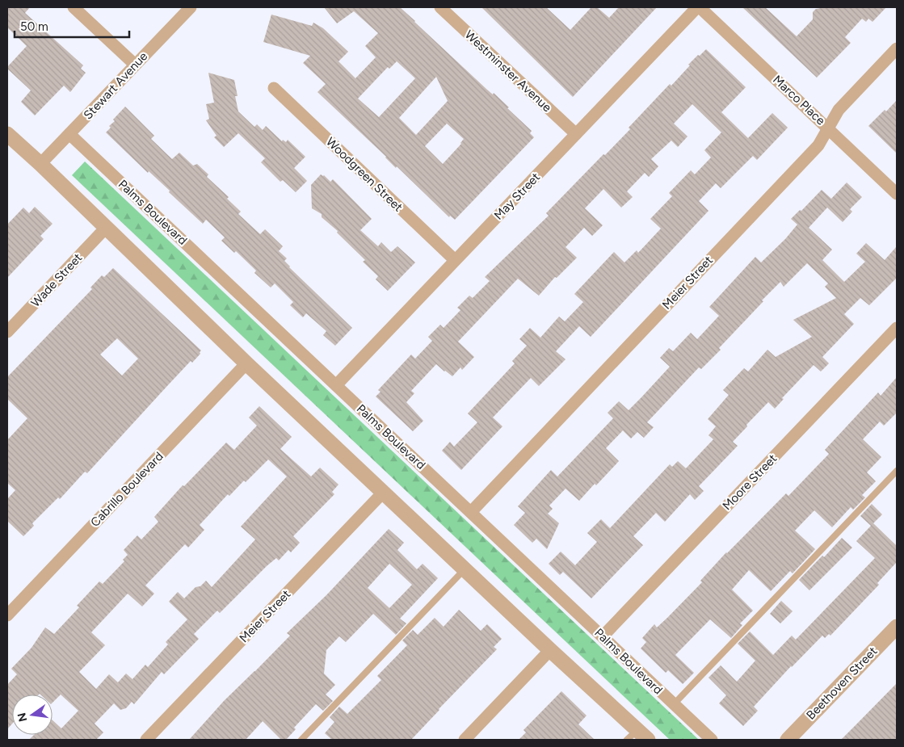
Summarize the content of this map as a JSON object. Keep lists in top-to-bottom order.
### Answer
{
  "streets": {
    "street": [
      "Westminster Avenue",
      "Stewart Avenue",
      "Marco Place",
      "Woodgreen Street",
      "May Street",
      "Palms Boulevard",
      "Wade Street",
      "Meier Street",
      "Moore Street",
      "Cabrillo Boulevard",
      "Beethoven Street"
    ]
  },
  "crossings": [
    ["Westminster Avenue", "May Street"],
    ["Stewart Avenue", "Palms Boulevard"],
    ["Marco Place", "May Street"],
    ["Marco Place", "Meier Street"],
    ["Woodgreen Street", "May Street"],
    ["May Street", "Palms Boulevard"],
    ["Palms Boulevard", "Meier Street"],
    ["Palms Boulevard", "Moore Street"]
  ],
  "scale_bar": "50 m",
  "north": "left"
}
